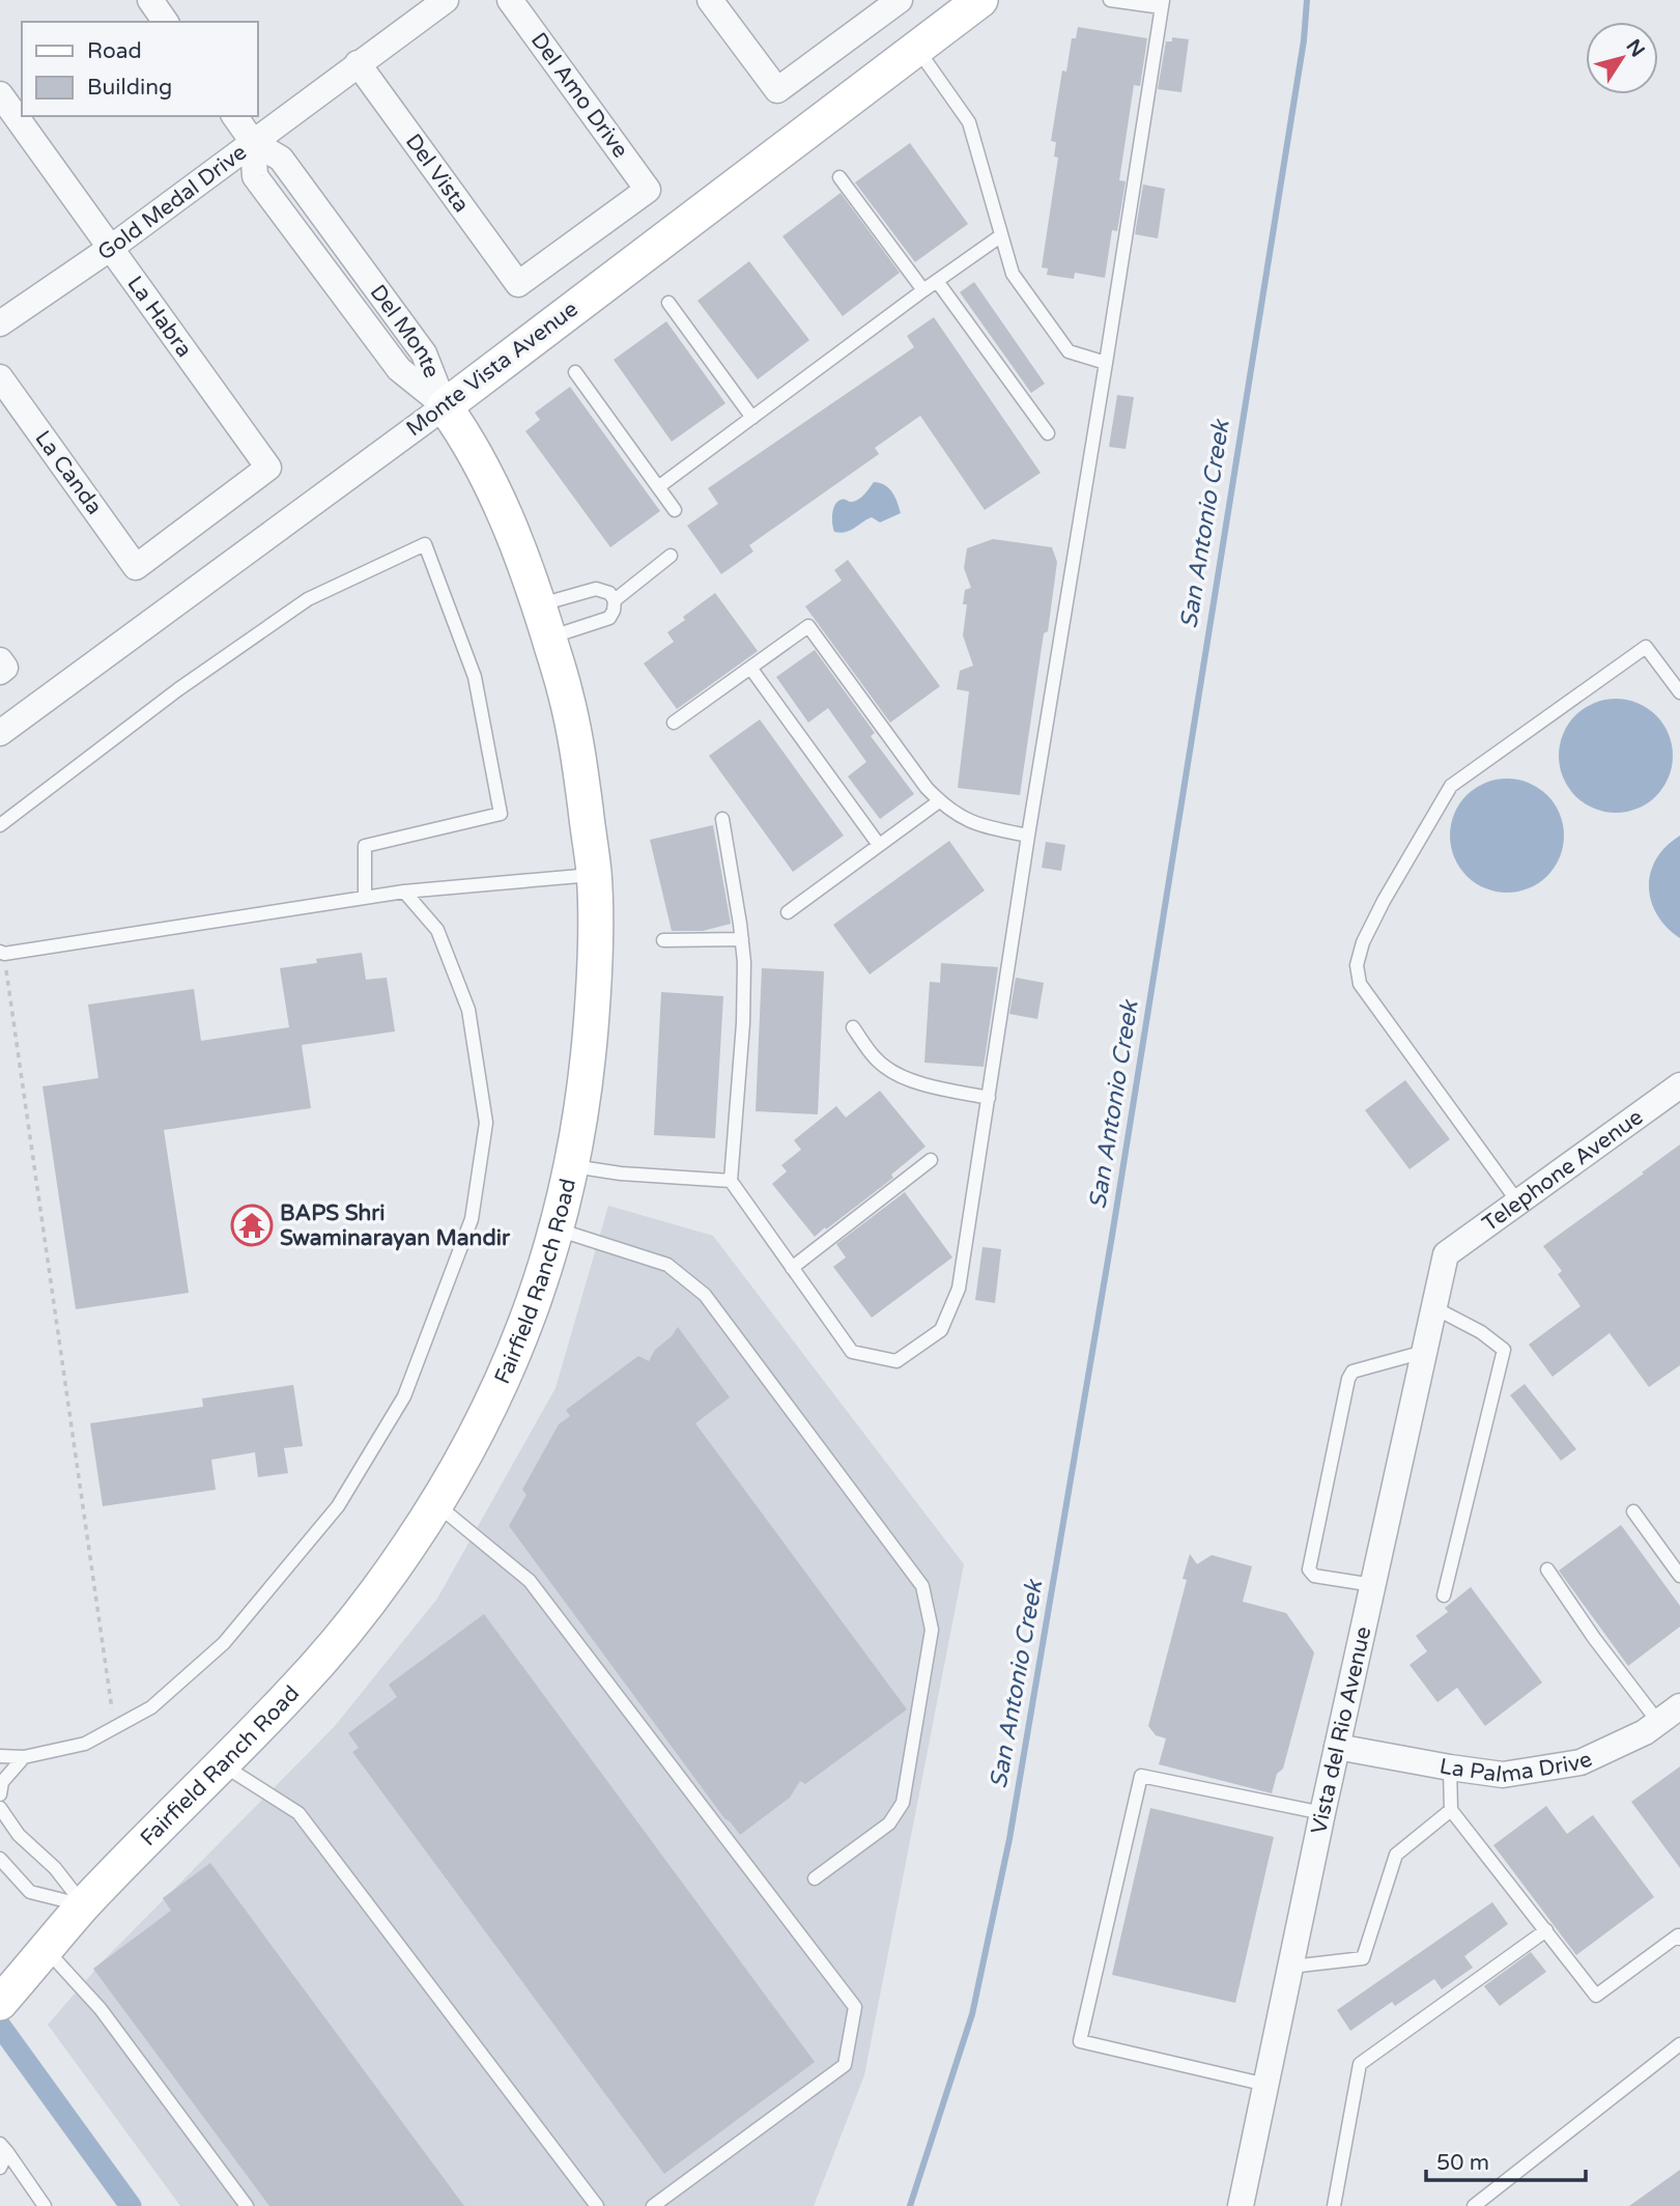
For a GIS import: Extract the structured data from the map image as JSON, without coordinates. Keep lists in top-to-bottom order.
{
  "streets": {
    "street": [
      "Del Amo Drive",
      "Del Vista",
      "Gold Medal Drive",
      "La Habra",
      "Del Monte",
      "Monte Vista Avenue",
      "La Canda",
      "Telephone Avenue",
      "Fairfield Ranch Road",
      "Vista del Rio Avenue",
      "La Palma Drive"
    ]
  },
  "crossings": [
    ["Del Amo Drive", "Del Vista"],
    ["Del Vista", "Gold Medal Drive"],
    ["Gold Medal Drive", "La Habra"],
    ["Gold Medal Drive", "Del Monte"],
    ["La Habra", "La Canda"],
    ["Del Monte", "Monte Vista Avenue"],
    ["Del Monte", "Fairfield Ranch Road"],
    ["Monte Vista Avenue", "Fairfield Ranch Road"],
    ["Telephone Avenue", "Vista del Rio Avenue"],
    ["Vista del Rio Avenue", "La Palma Drive"]
  ],
  "water": ["San Antonio Creek"],
  "places": {
    "temple": ["BAPS Shri Swaminarayan Mandir"]
  },
  "legend": ["Road", "Building"],
  "scale_bar": "50 m",
  "north": "top right"
}
